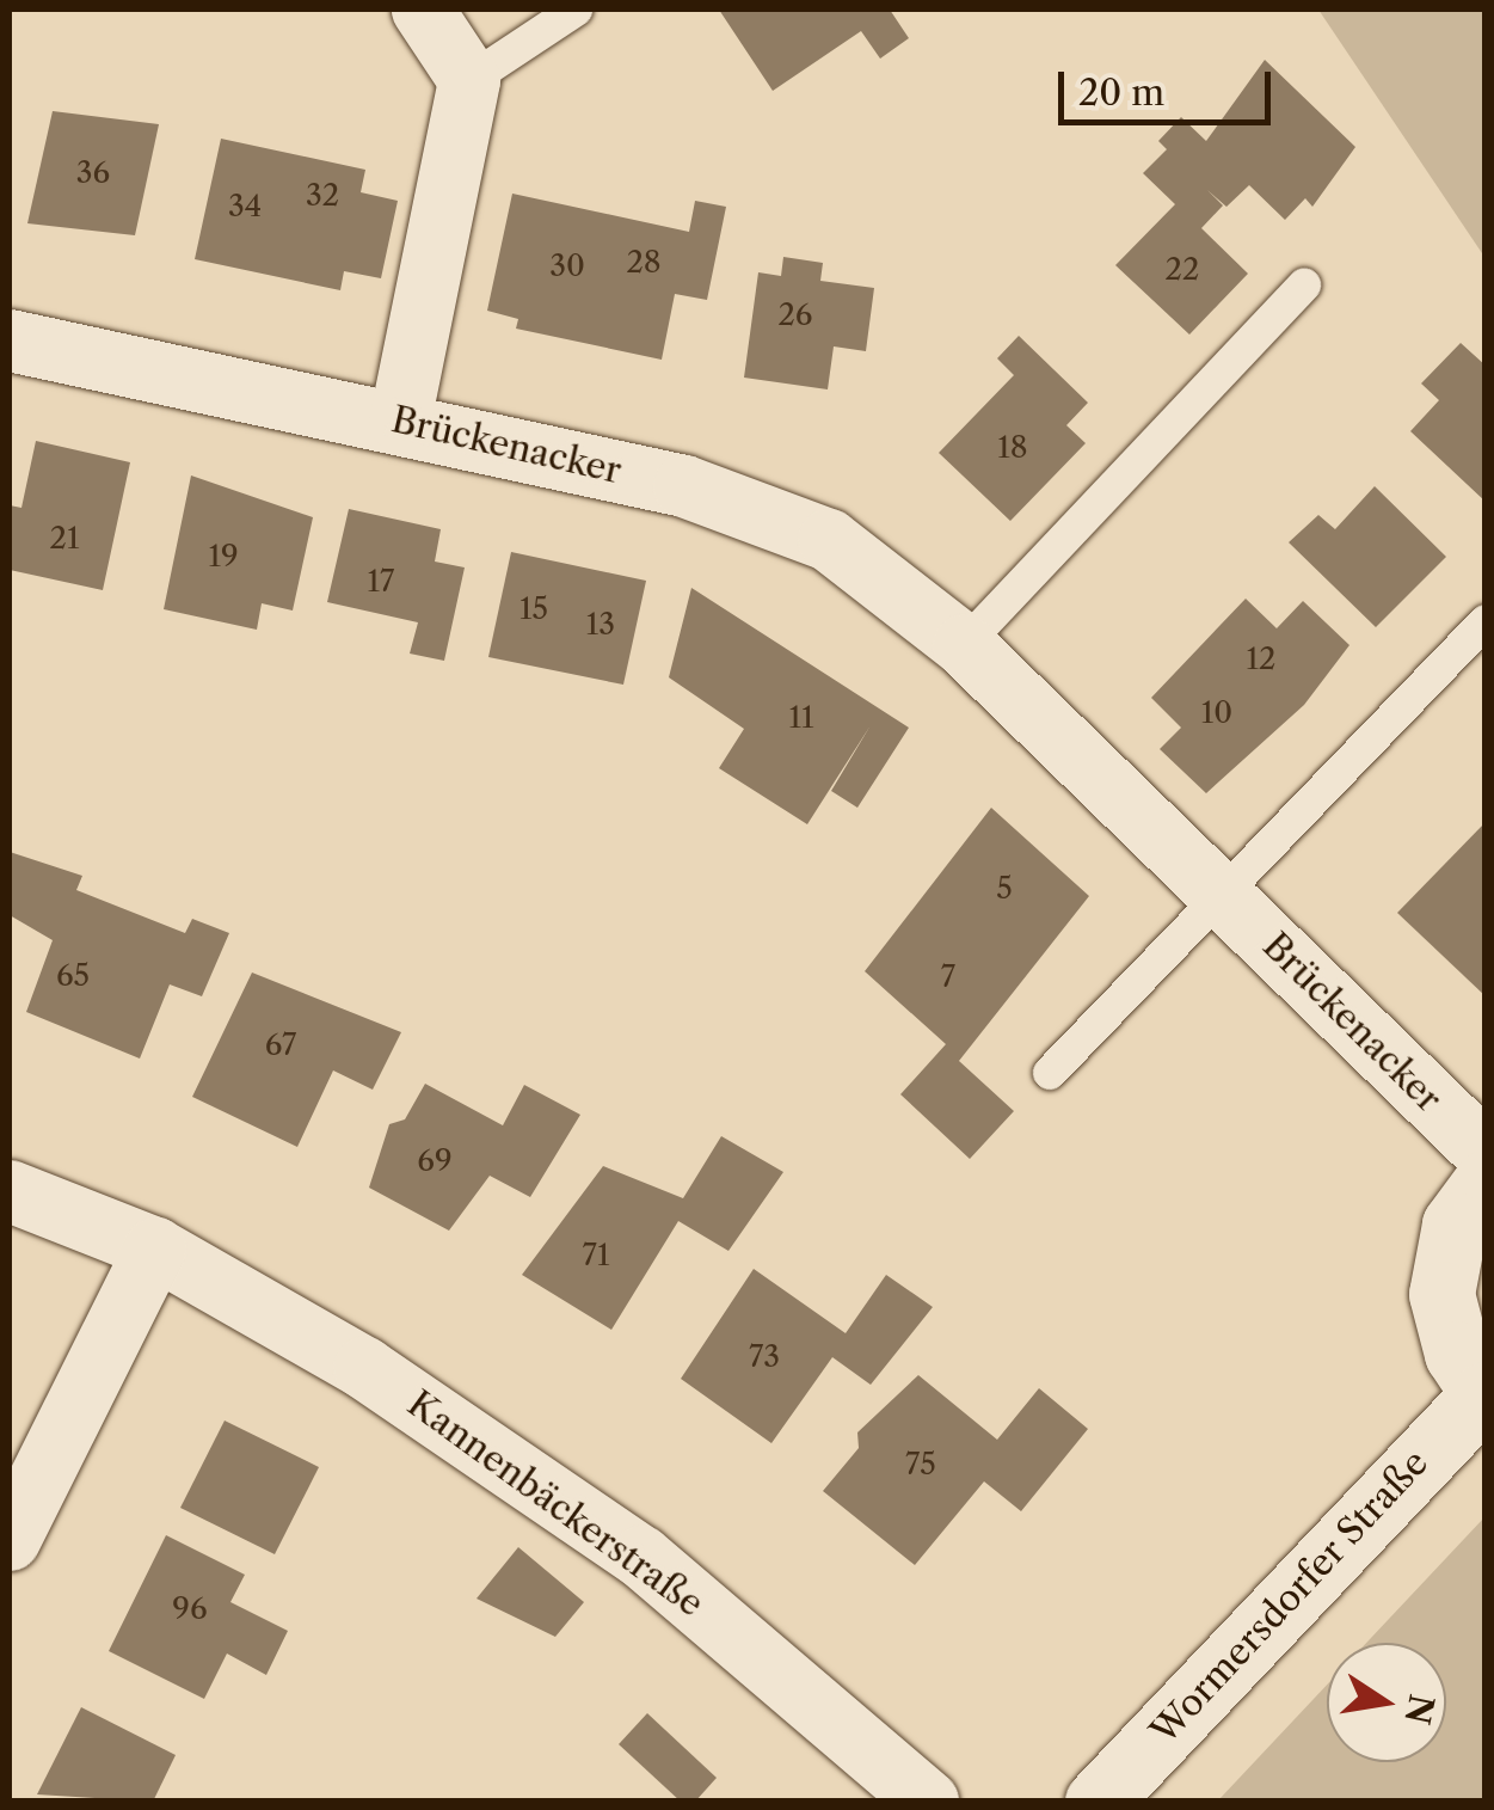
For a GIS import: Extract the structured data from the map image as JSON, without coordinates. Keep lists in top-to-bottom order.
{
  "streets": {
    "main road": ["Wormersdorfer Straße"],
    "street": ["Brückenacker", "Kannenbäckerstraße"]
  },
  "house_numbers": [
    "36",
    "32",
    "34",
    "28",
    "30",
    "22",
    "26",
    "18",
    "21",
    "19",
    "17",
    "15",
    "13",
    "12",
    "10",
    "11",
    "5",
    "65",
    "7",
    "67",
    "69",
    "71",
    "73",
    "75",
    "96"
  ],
  "scale_bar": "20 m",
  "north": "right"
}
